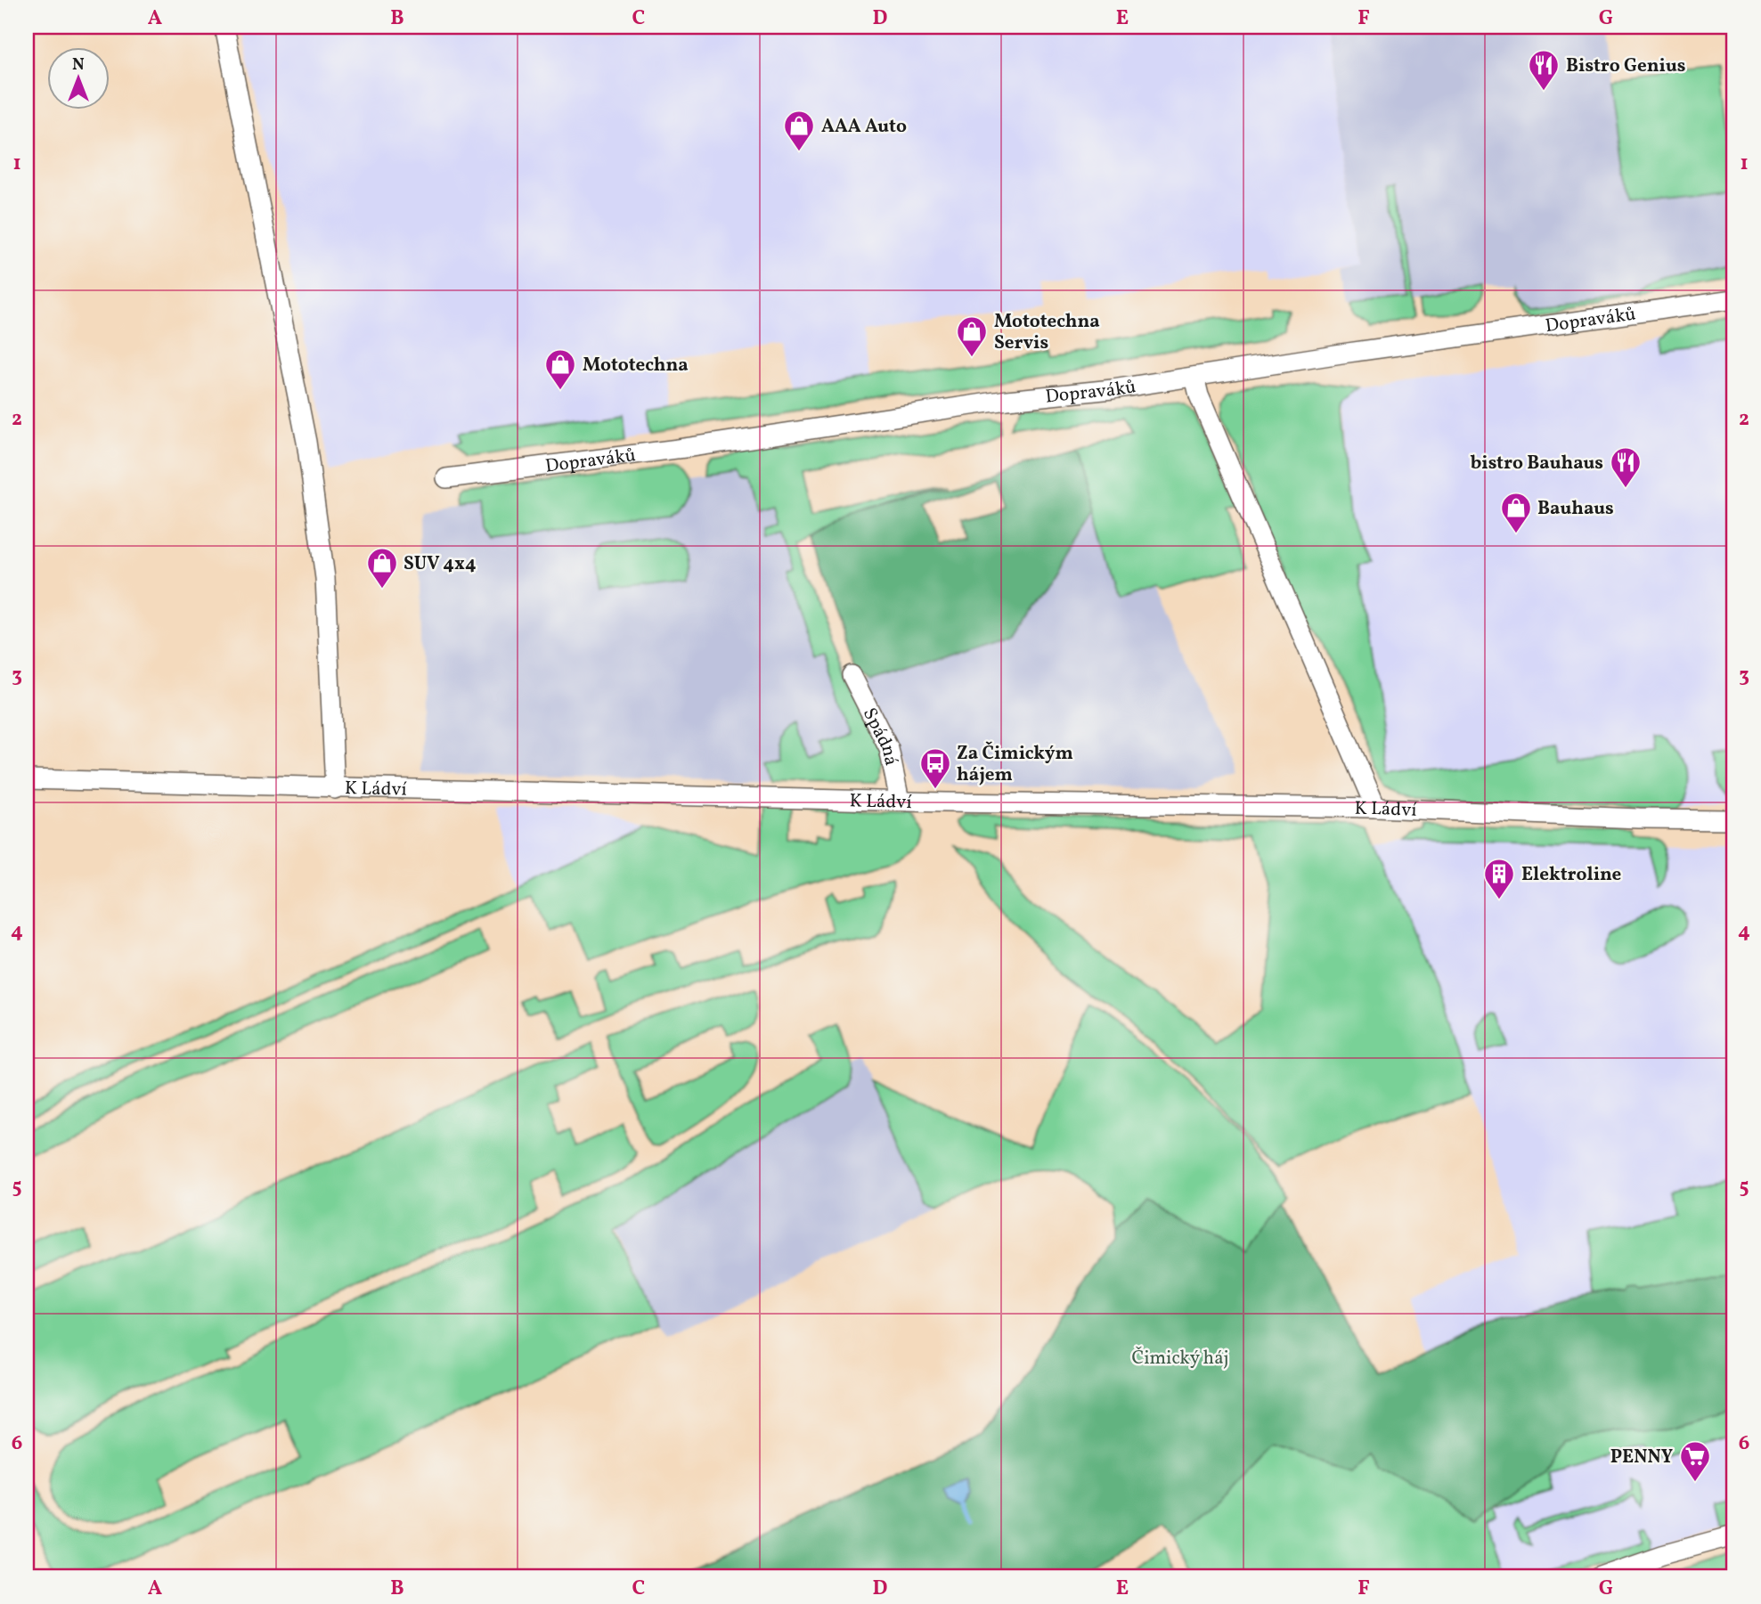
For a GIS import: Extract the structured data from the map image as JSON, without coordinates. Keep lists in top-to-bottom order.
{
  "streets": {
    "street": ["Dopraváků", "Spádná", "K Ládví"]
  },
  "crossings": [
    ["Spádná", "K Ládví"]
  ],
  "parks": ["Čimický háj"],
  "places": {
    "restaurant": ["Bistro Genius", "bistro Bauhaus"],
    "shop": [
      "AAA Auto",
      "Mototechna Servis",
      "Mototechna",
      "Bauhaus",
      "SUV 4x4"
    ],
    "bus stop": ["Za Čimickým hájem"],
    "building": ["Elektroline"],
    "supermarket": ["PENNY"]
  },
  "north": "top",
  "grid": {
    "columns": [
      "A",
      "B",
      "C",
      "D",
      "E",
      "F",
      "G"
    ],
    "rows": [
      "1",
      "2",
      "3",
      "4",
      "5",
      "6"
    ]
  }
}
